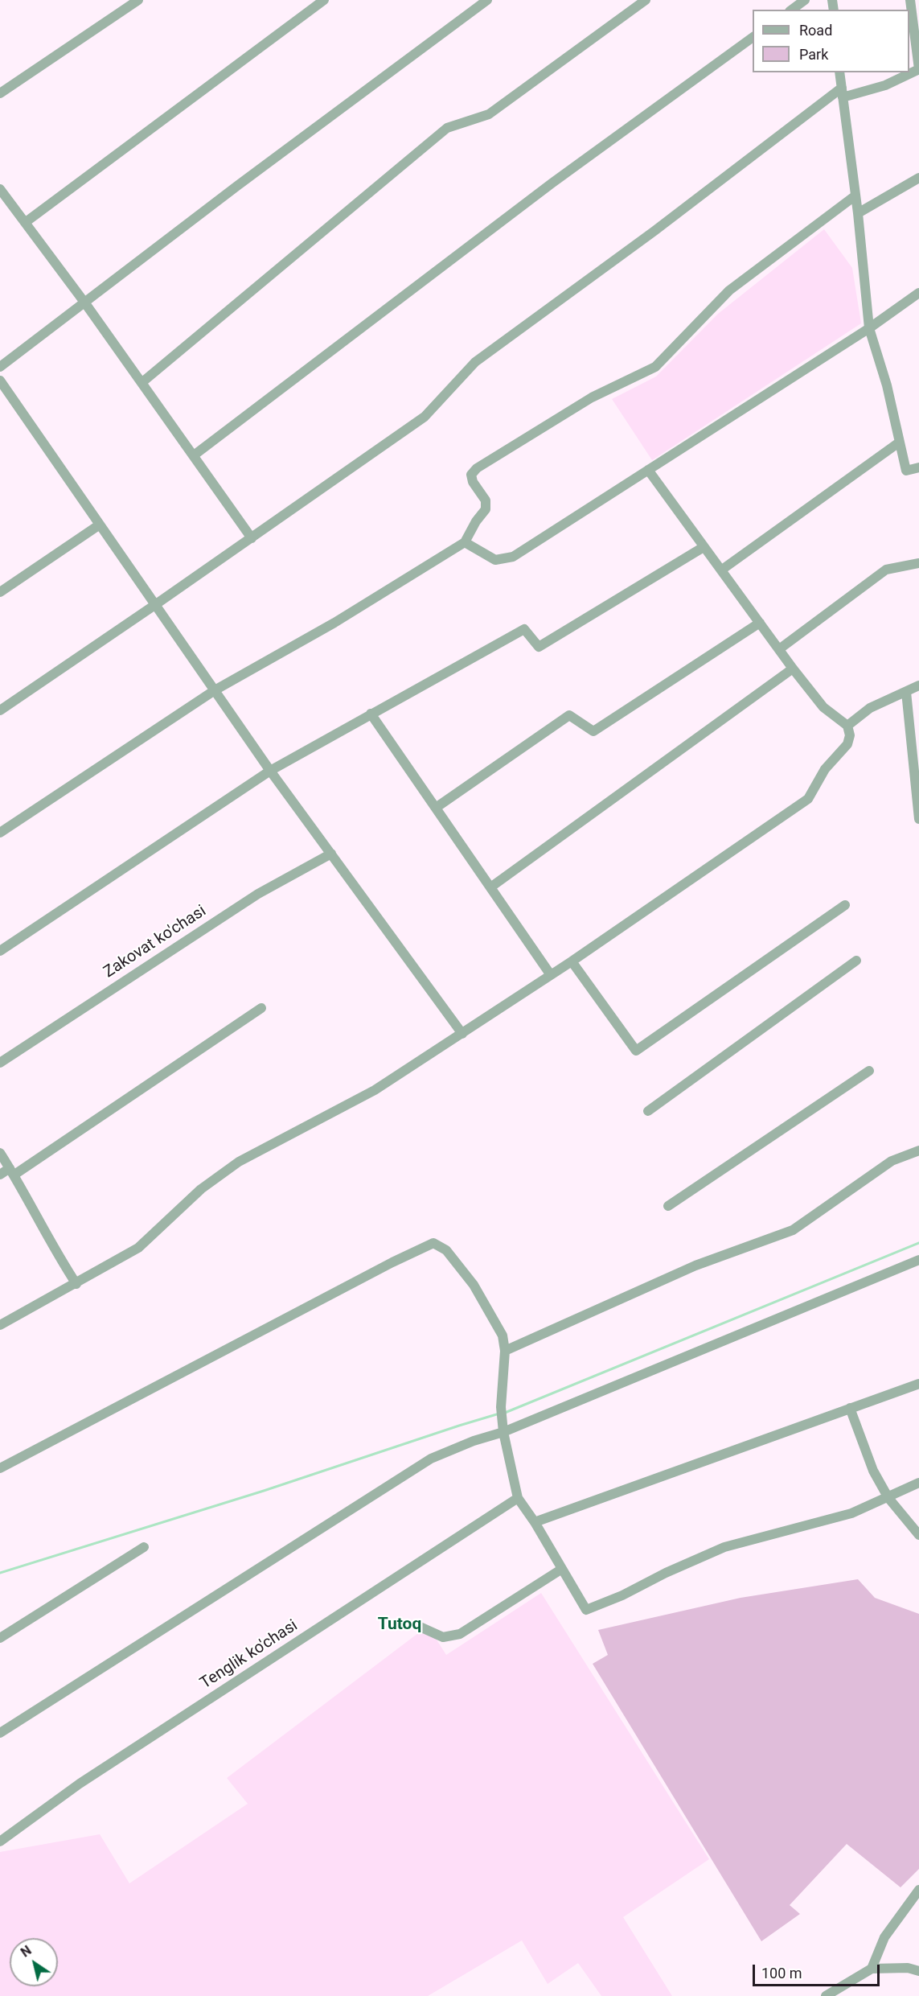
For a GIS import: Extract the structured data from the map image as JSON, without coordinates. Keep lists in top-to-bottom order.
{
  "streets": {
    "street": ["Zakovat ko'chasi", "Tenglik ko'chasi"]
  },
  "districts": ["Tutoq"],
  "legend": ["Road", "Park"],
  "scale_bar": "100 m",
  "north": "top left"
}
